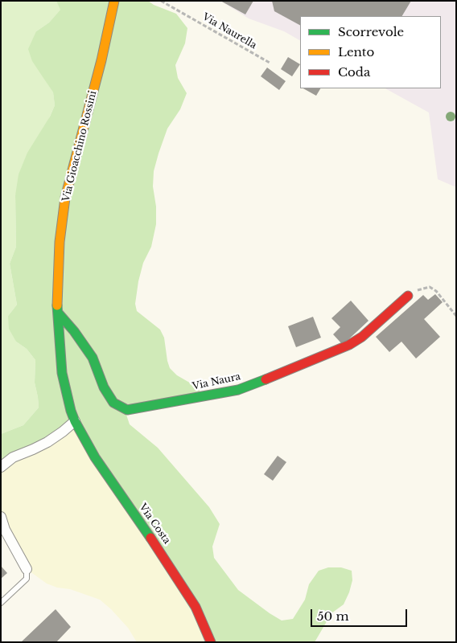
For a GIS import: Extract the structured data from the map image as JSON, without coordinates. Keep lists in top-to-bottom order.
{
  "streets": {
    "street": ["Via Gioacchino Rossini", "Via Naura", "Via Costa"],
    "path": ["Via Naurella"]
  },
  "crossings": [
    ["Via Gioacchino Rossini", "Via Naura"],
    ["Via Gioacchino Rossini", "Via Costa"]
  ],
  "legend": ["Scorrevole", "Lento", "Coda"],
  "scale_bar": "50 m"
}
